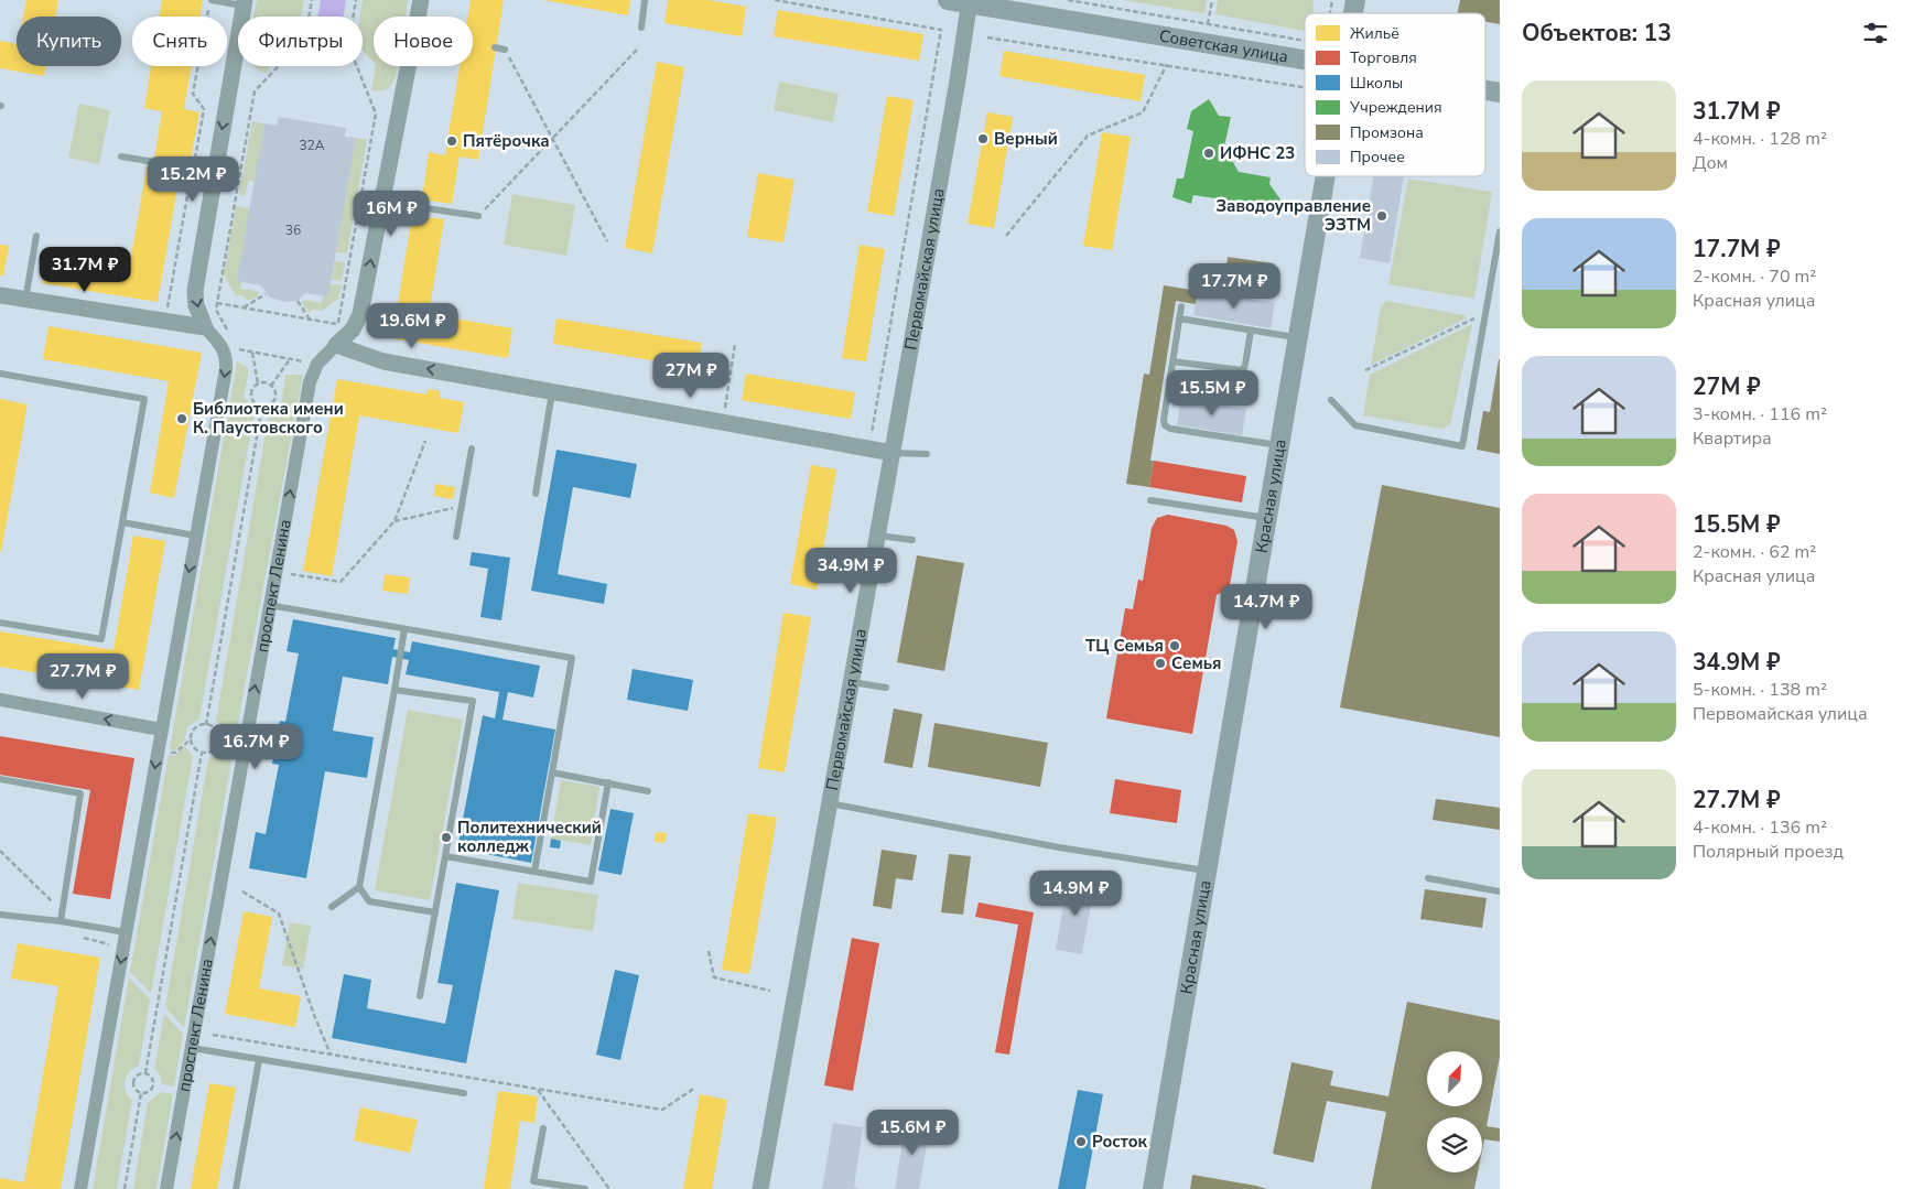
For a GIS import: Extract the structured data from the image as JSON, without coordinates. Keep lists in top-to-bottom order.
{
  "streets": {
    "main road": ["Советская улица", "Красная улица"],
    "street": ["Первомайская улица", "проспект Ленина"]
  },
  "crossings": [
    ["Советская улица", "Первомайская улица"]
  ],
  "places": [
    "Верный",
    "Пятёрочка",
    "ИФНС 23",
    "Заводоуправление ЭЗТМ",
    "Библиотека имени К. Паустовского",
    "ТЦ Семья",
    "Семья",
    "Политехнический колледж",
    "Росток"
  ],
  "house_numbers": ["32А", "36"],
  "legend": [
    "Жильё",
    "Торговля",
    "Школы",
    "Учреждения",
    "Промзона",
    "Прочее"
  ],
  "north": "top right",
  "page": {
    "heading": "Объектов: 13",
    "chip": [
      "Купить",
      "Снять",
      "Фильтры",
      "Новое"
    ],
    "list": [
      {
        "name": "31.7M ₽",
        "note": "4-комн. · 128 m² · Дом"
      },
      {
        "name": "17.7M ₽",
        "note": "2-комн. · 70 m² · Красная улица"
      },
      {
        "name": "27M ₽",
        "note": "3-комн. · 116 m² · Квартира"
      },
      {
        "name": "15.5M ₽",
        "note": "2-комн. · 62 m² · Красная улица"
      },
      {
        "name": "34.9M ₽",
        "note": "5-комн. · 138 m² · Первомайская улица"
      },
      {
        "name": "27.7M ₽",
        "note": "4-комн. · 136 m² · Полярный проезд"
      }
    ],
    "price": [
      "15.2M ₽",
      "16M ₽",
      "31.7M ₽",
      "17.7M ₽",
      "19.6M ₽",
      "27M ₽",
      "15.5M ₽",
      "34.9M ₽",
      "14.7M ₽",
      "27.7M ₽",
      "16.7M ₽",
      "14.9M ₽",
      "15.6M ₽"
    ]
  }
}
